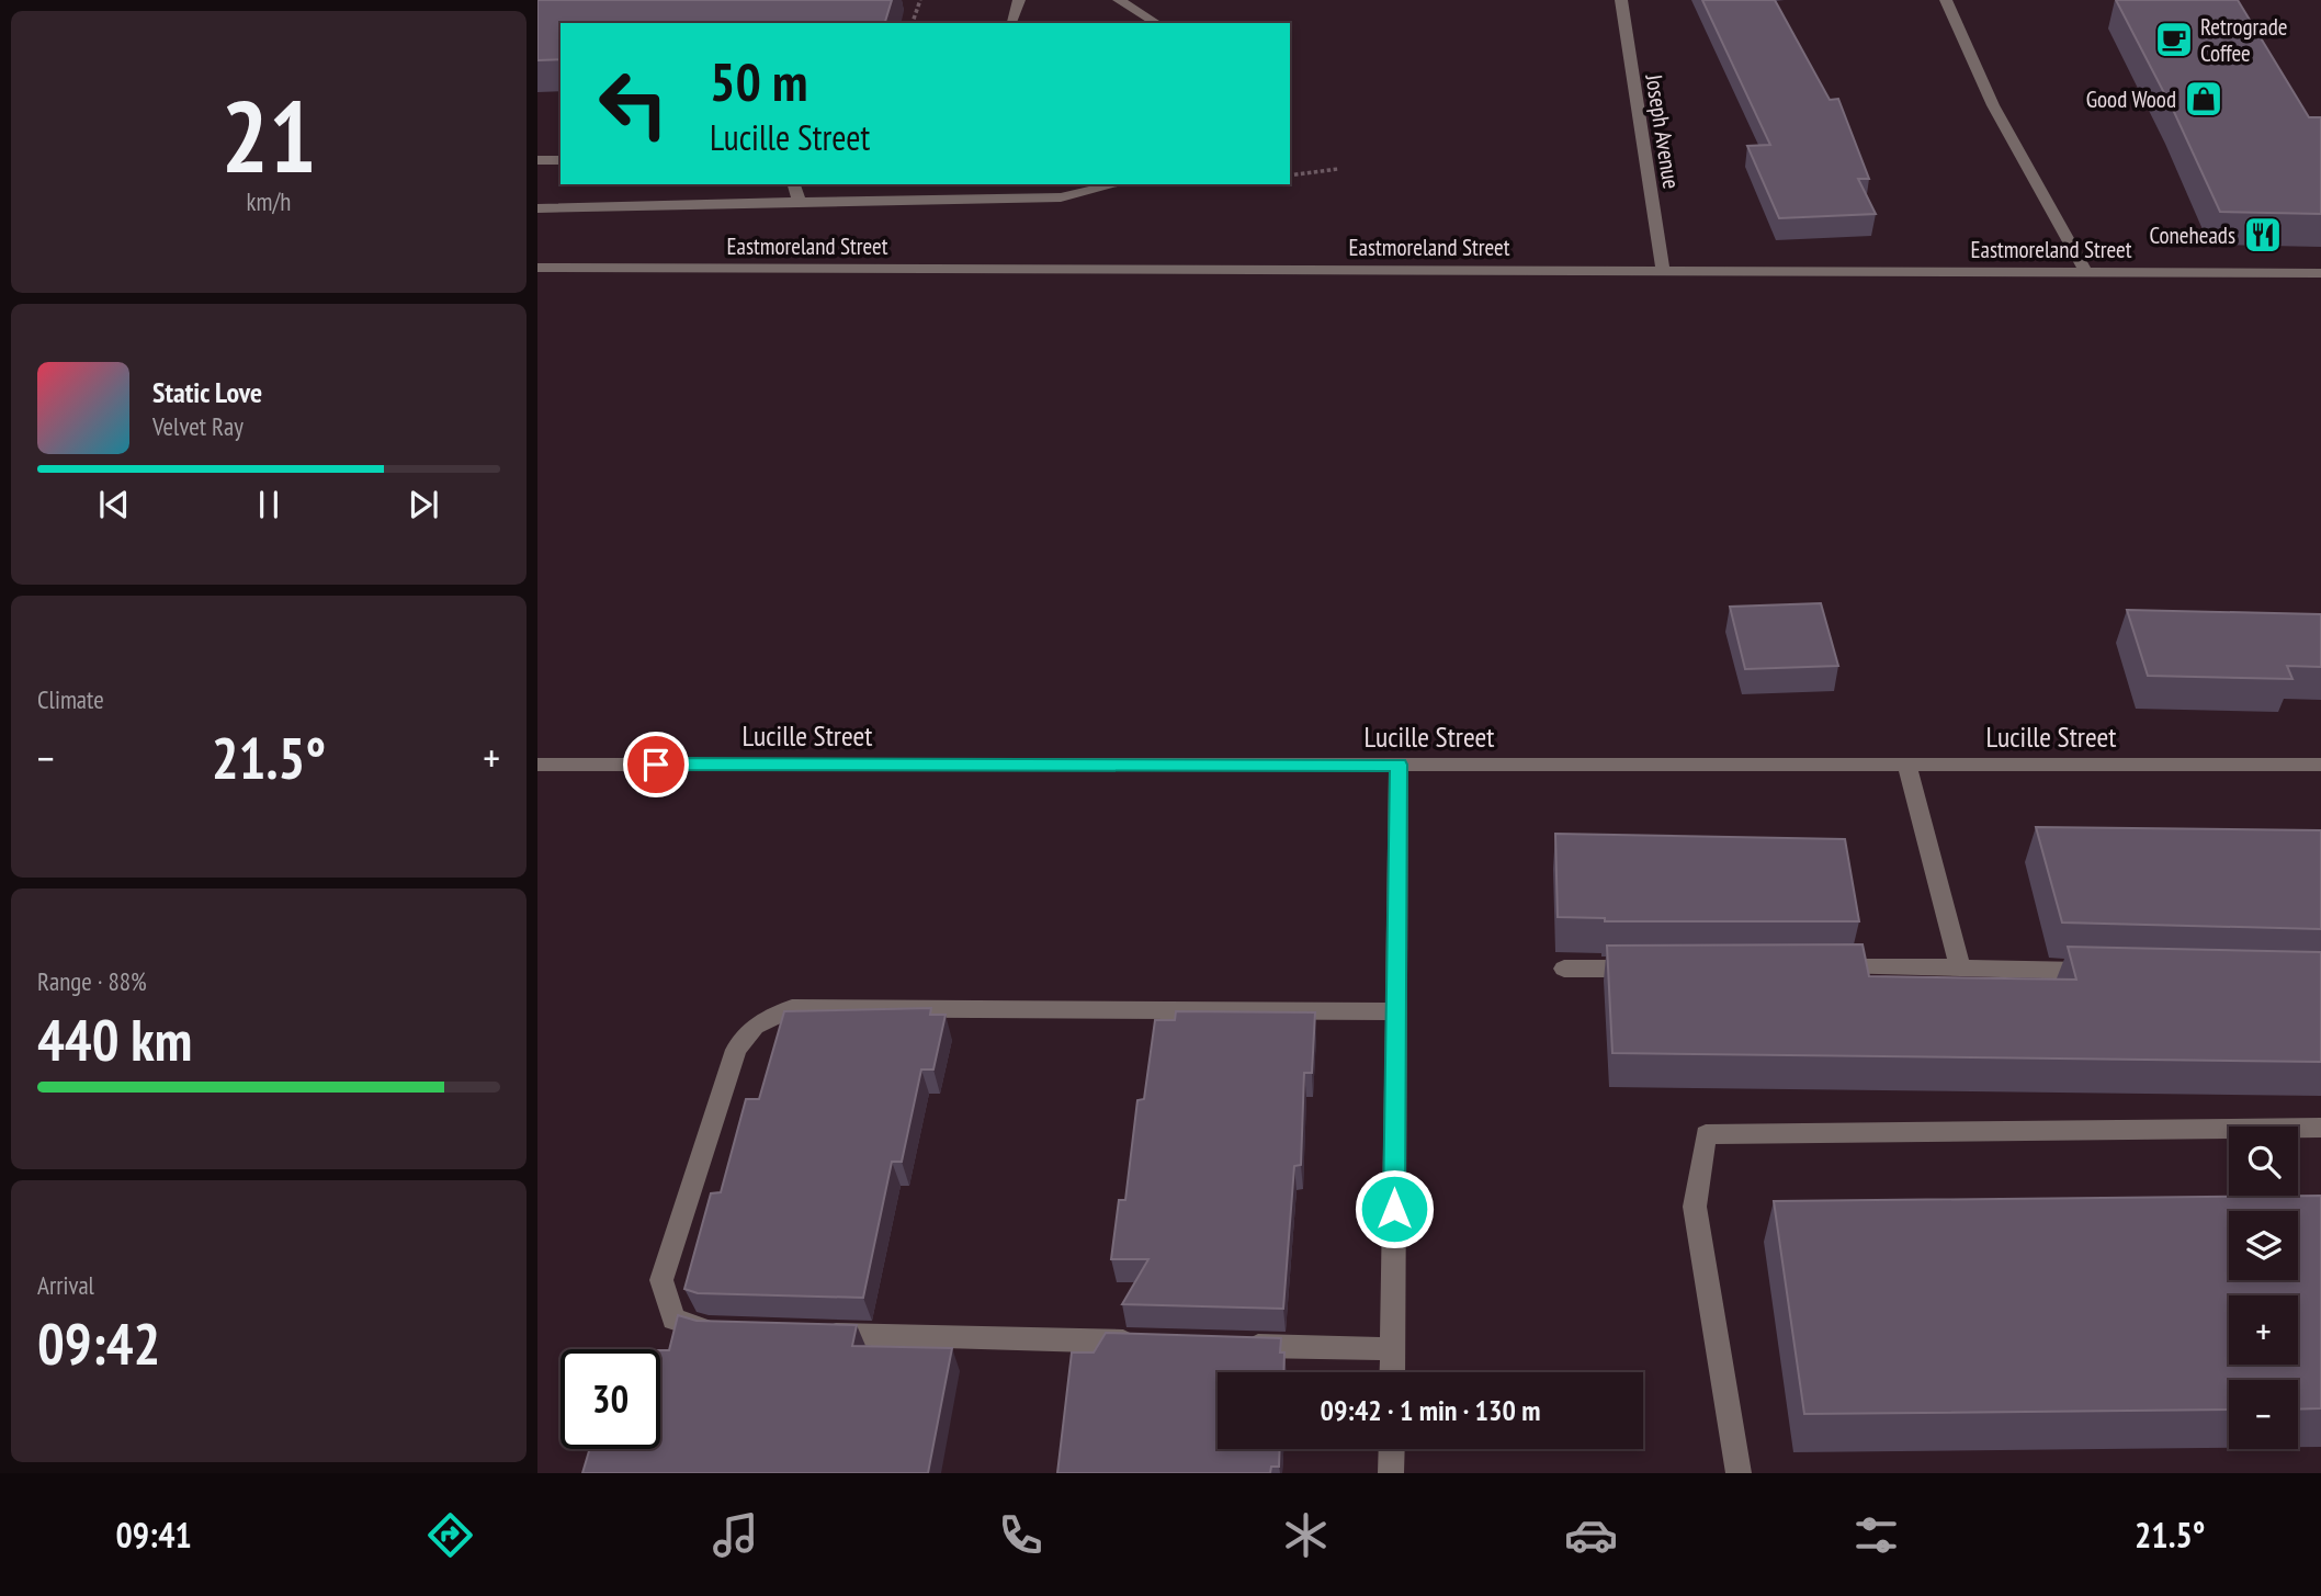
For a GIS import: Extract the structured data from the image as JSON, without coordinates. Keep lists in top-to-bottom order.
{
  "streets": {
    "street": ["Joseph Avenue", "Eastmoreland Street", "Lucille Street"]
  },
  "crossings": [
    ["Joseph Avenue", "Eastmoreland Street"]
  ],
  "places": {
    "cafe": ["Retrograde Coffee"],
    "shop": ["Good Wood"],
    "restaurant": ["Coneheads"]
  },
  "page": {
    "tile": [
      ["21", "km/h"],
      "Climate",
      ["Range · 88%", "440 km"],
      ["Arrival", "09:42"]
    ],
    "turn": ["50 m", "Lucille Street"],
    "song": ["Static Love", "Velvet Ray"],
    "heat": ["−", "21.5°", "+"],
    "map_buttons": ["+", "−"],
    "limit": "30",
    "trip": "09:42 · 1 min · 130 m",
    "tabs": ["09:41", "21.5°"]
  }
}
